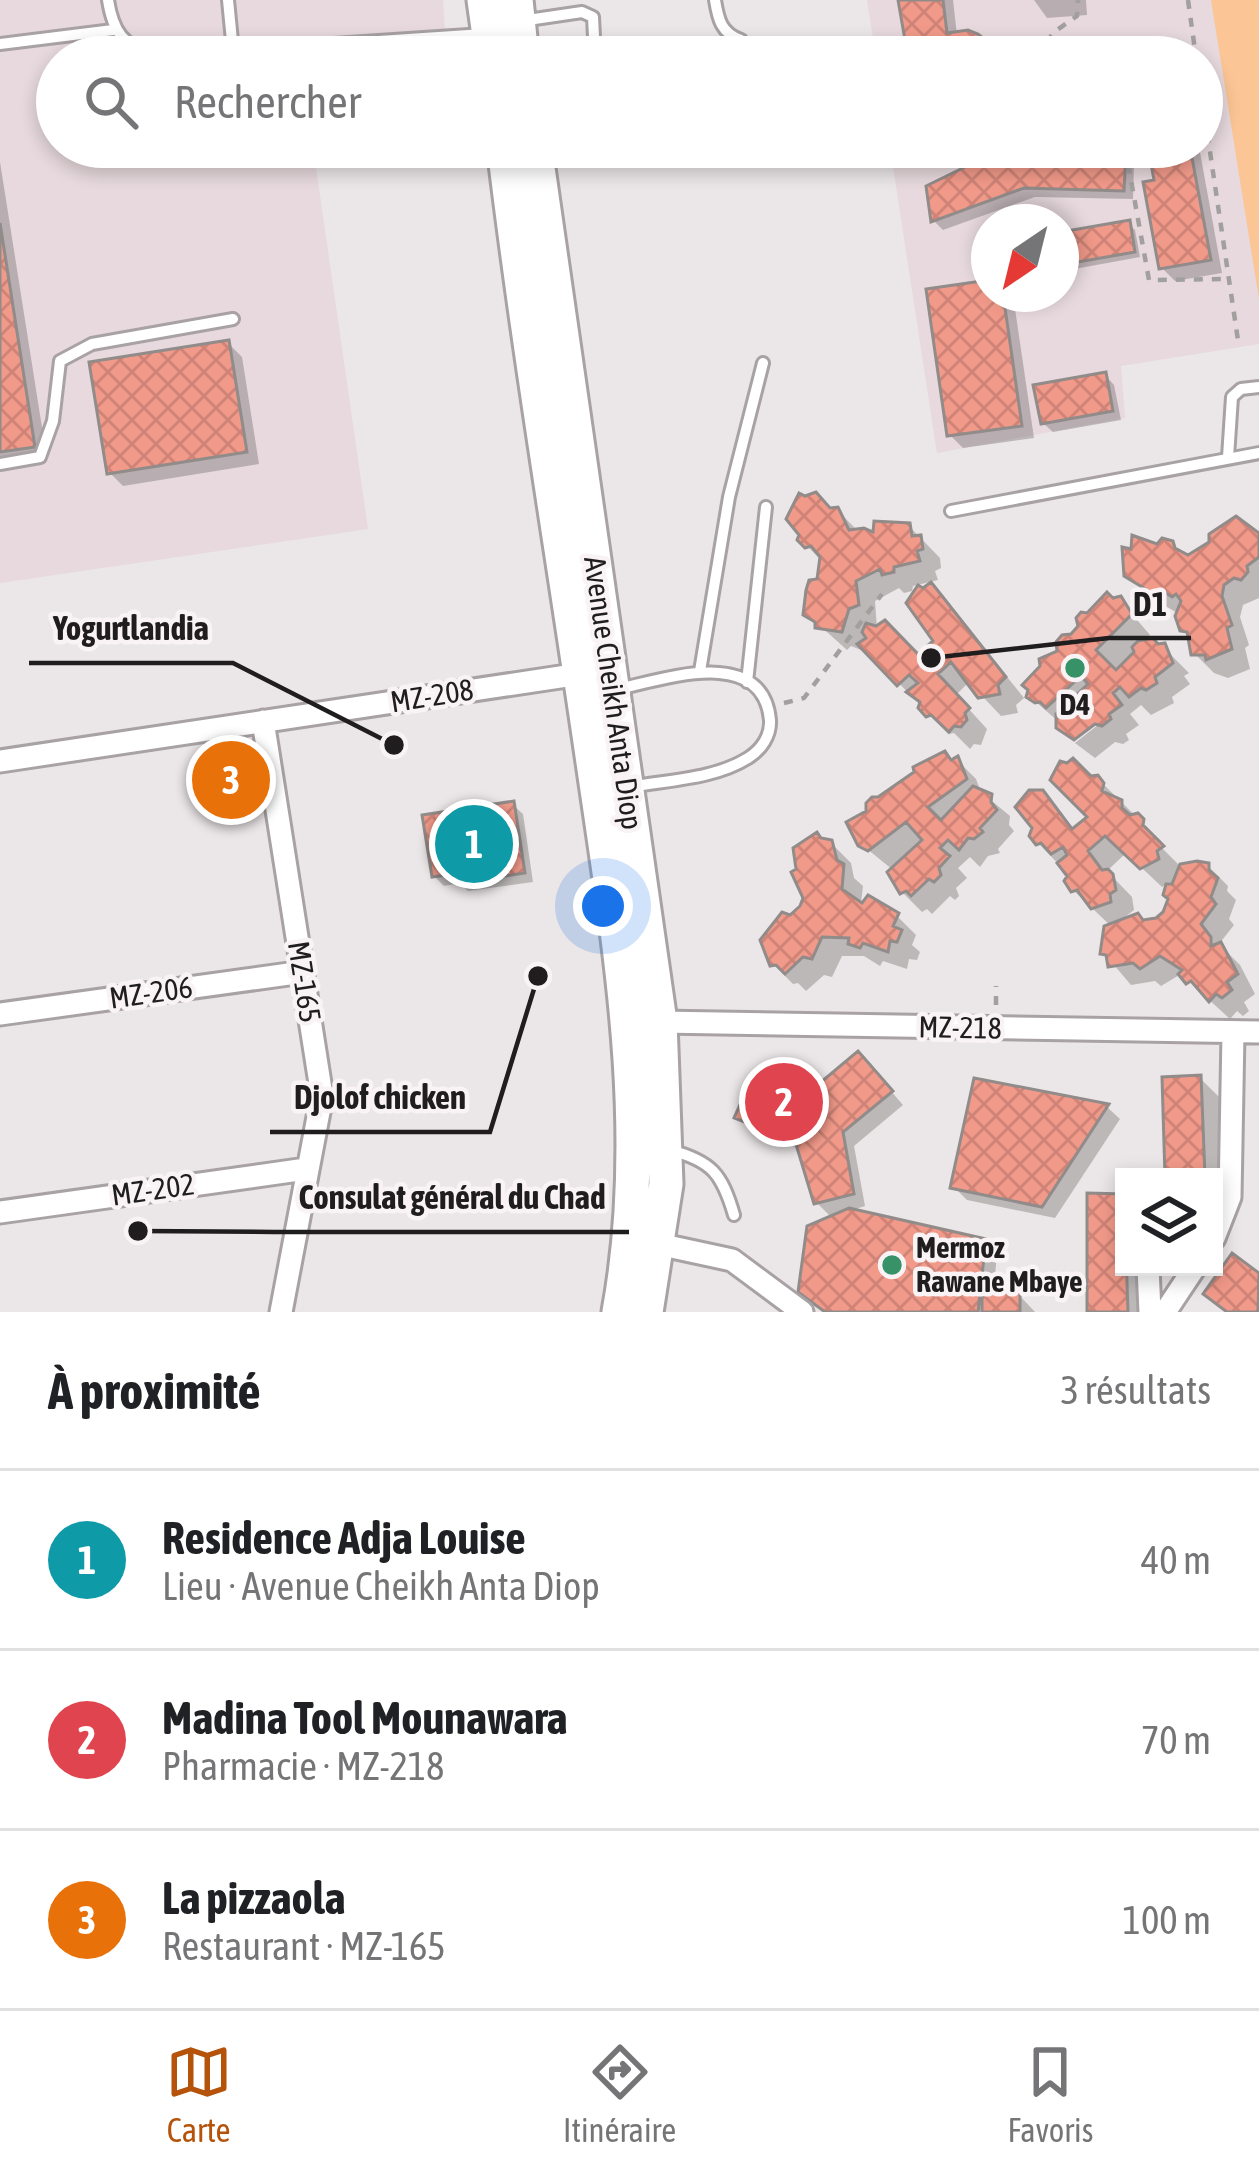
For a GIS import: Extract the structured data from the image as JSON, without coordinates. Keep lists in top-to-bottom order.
{
  "streets": {
    "main road": ["Avenue Cheikh Anta Diop"],
    "street": [
      "MZ-208",
      "MZ-165",
      "MZ-206",
      "MZ-218",
      "MZ-202"
    ]
  },
  "crossings": [
    ["Avenue Cheikh Anta Diop", "MZ-208"],
    ["Avenue Cheikh Anta Diop", "MZ-218"],
    ["MZ-208", "MZ-165"],
    ["MZ-165", "MZ-206"],
    ["MZ-165", "MZ-202"]
  ],
  "places": [
    "D1",
    "D4",
    "Yogurtlandia",
    "Djolof chicken",
    "Consulat général du Chad",
    "Mermoz Rawane Mbaye"
  ],
  "north": "bottom left",
  "page": {
    "search": "Rechercher",
    "pins": ["3", "1", "2"],
    "heading": ["À proximité", "3 résultats"],
    "list": [
      {
        "mark": "1",
        "name": "Residence Adja Louise",
        "note": "Lieu · Avenue Cheikh Anta Diop",
        "value": "40 m"
      },
      {
        "mark": "2",
        "name": "Madina Tool Mounawara",
        "note": "Pharmacie · MZ-218",
        "value": "70 m"
      },
      {
        "mark": "3",
        "name": "La pizzaola",
        "note": "Restaurant · MZ-165",
        "value": "100 m"
      }
    ],
    "nav": ["Carte", "Itinéraire", "Favoris"]
  }
}
